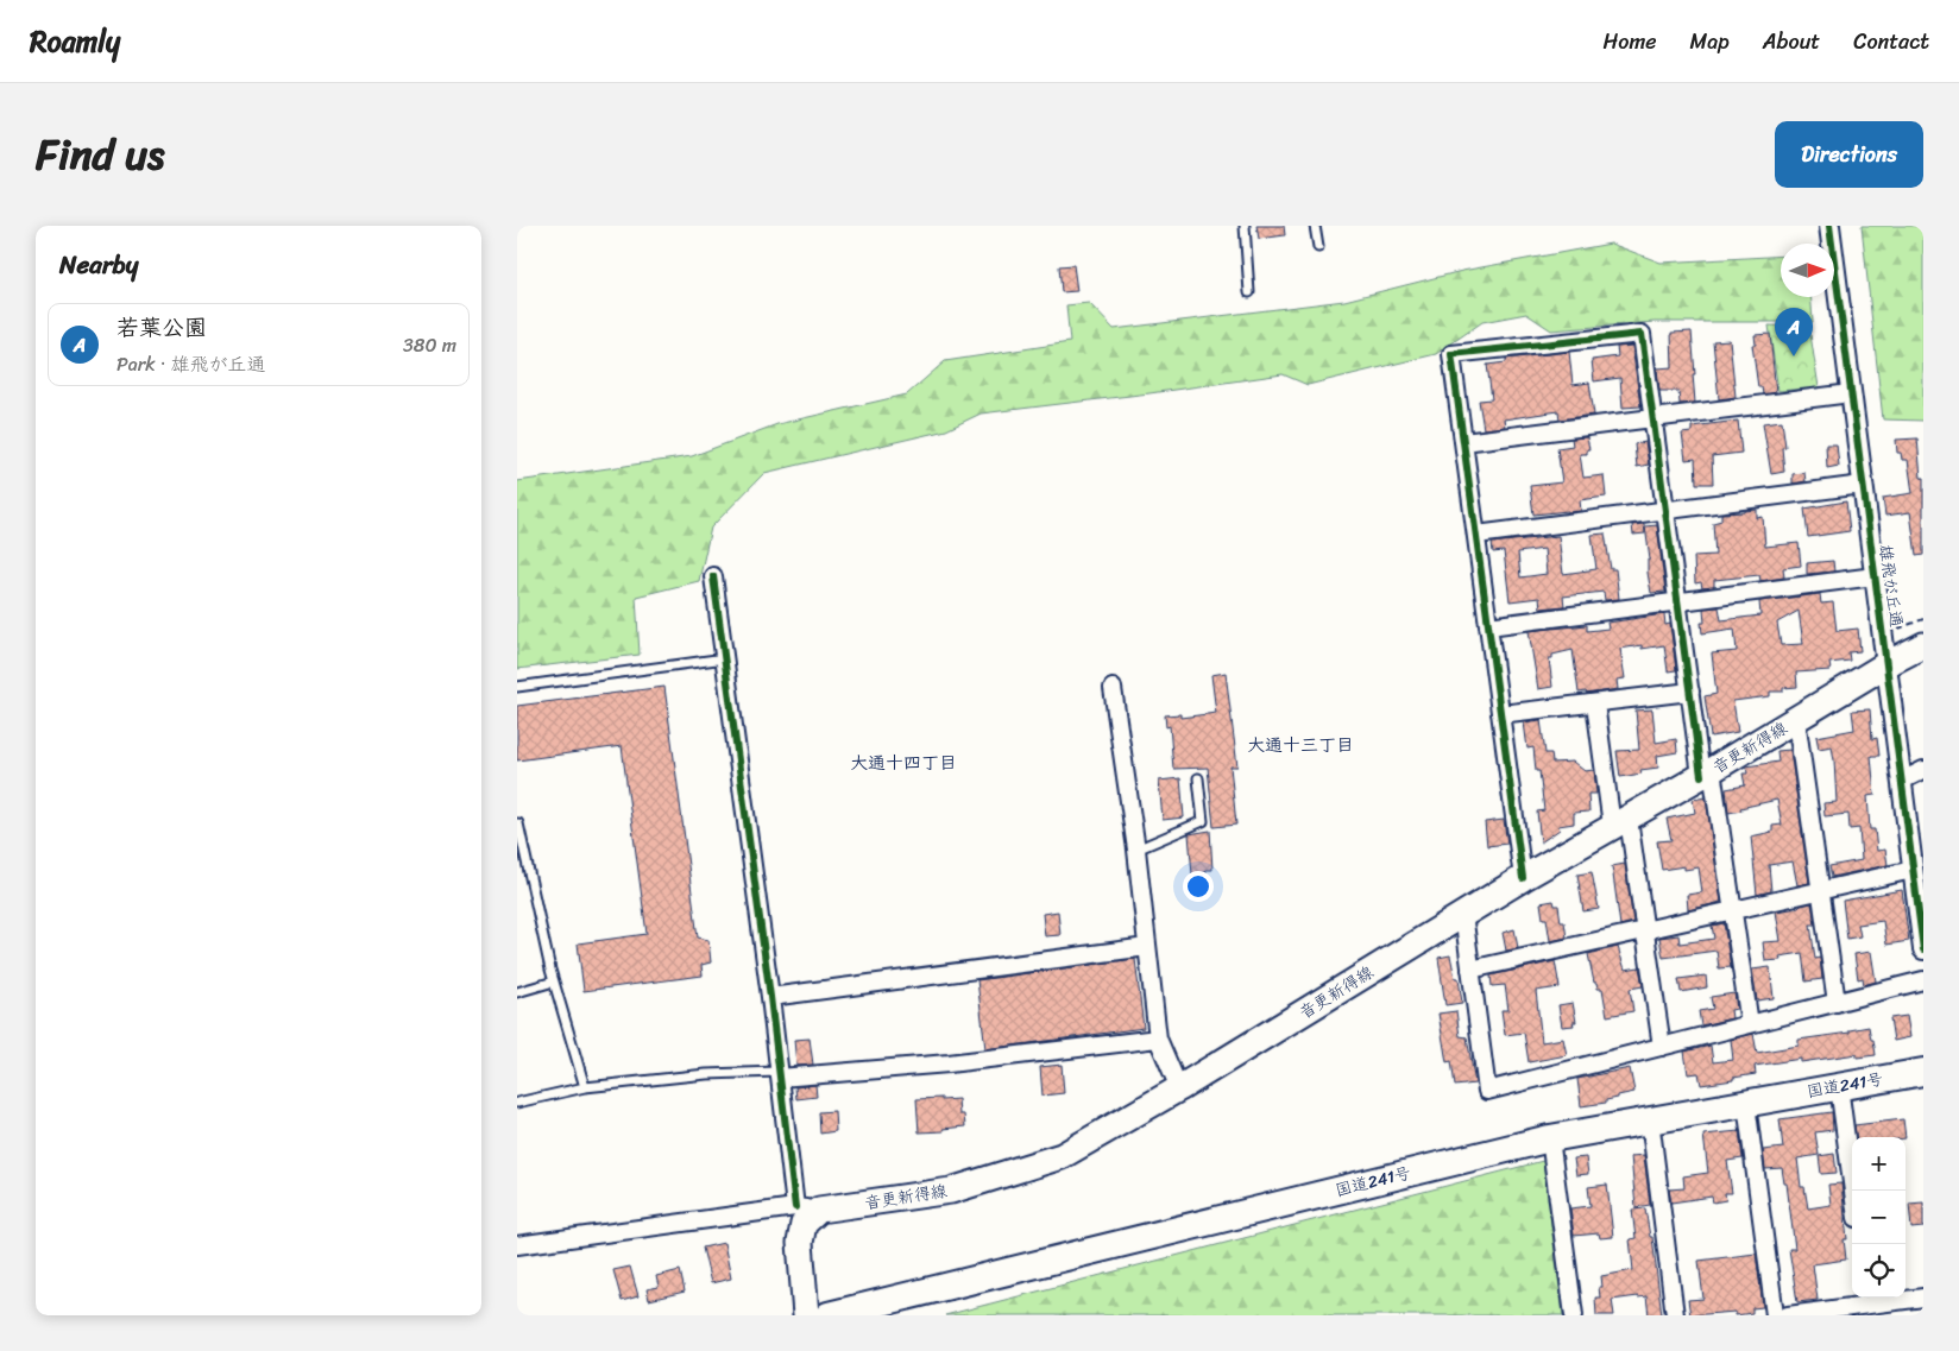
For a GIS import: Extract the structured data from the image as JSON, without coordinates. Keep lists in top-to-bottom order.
{
  "streets": {
    "highway": ["国道241号"],
    "main road": ["音更新得線"],
    "street": ["雄飛が丘通"]
  },
  "crossings": [
    ["雄飛が丘通", "音更新得線"]
  ],
  "districts": ["大通十三丁目", "大通十四丁目"],
  "north": "right",
  "page": {
    "header": "Roamly",
    "nav": [
      "Home",
      "Map",
      "About",
      "Contact"
    ],
    "title": "Find us",
    "buttons": "Directions",
    "heading": "Nearby",
    "list": [
      {
        "mark": "A",
        "name": "若葉公園",
        "note": "Park · 雄飛が丘通",
        "value": "380 m"
      }
    ],
    "pins": "A",
    "map_buttons": ["+", "−"]
  }
}
